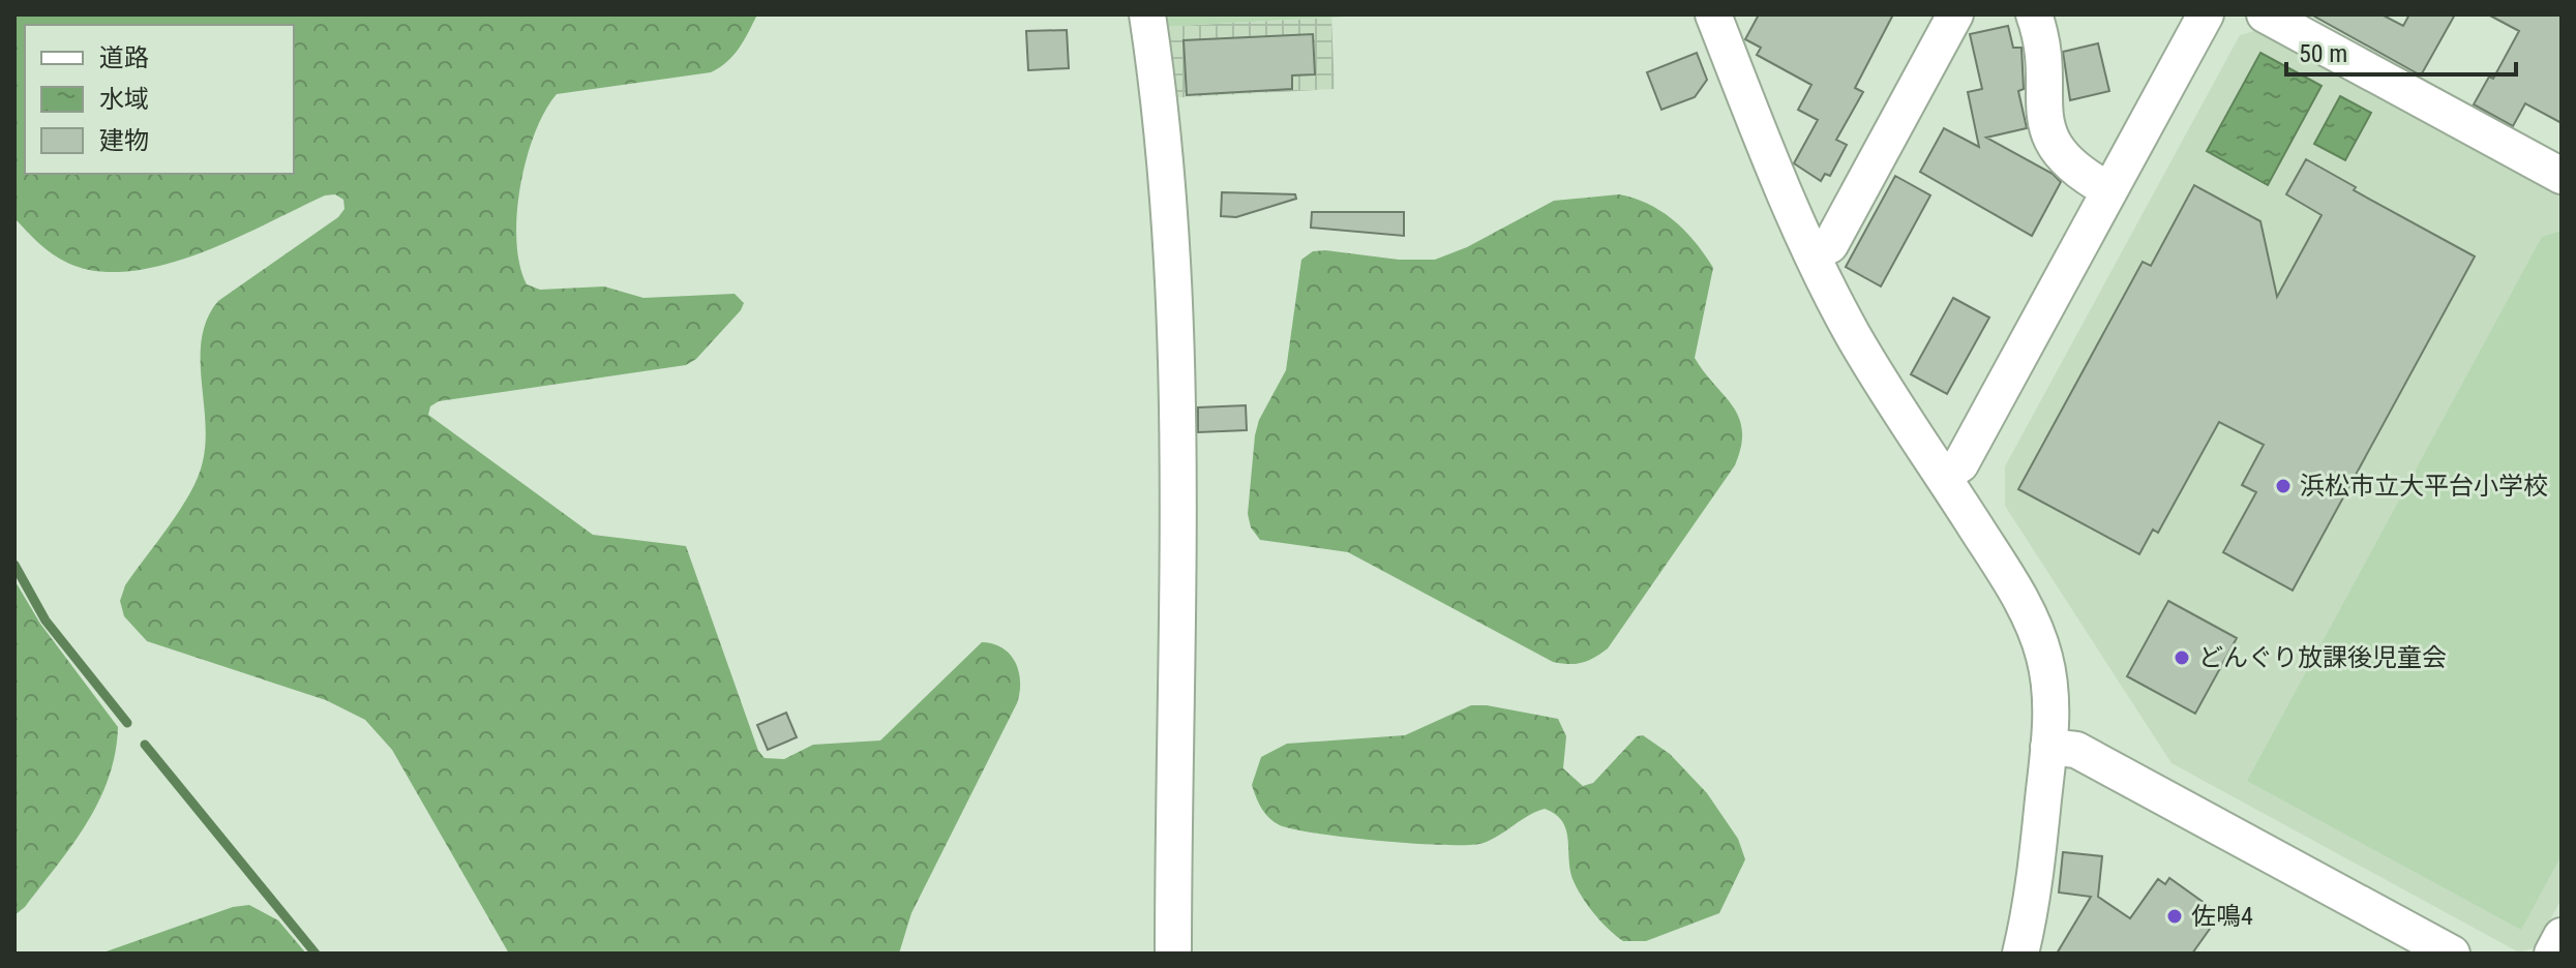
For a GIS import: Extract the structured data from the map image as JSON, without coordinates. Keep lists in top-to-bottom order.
{
  "places": ["浜松市立大平台小学校", "どんぐり放課後児童会", "佐鳴4"],
  "legend": ["道路", "水域", "建物"],
  "scale_bar": "50 m"
}
